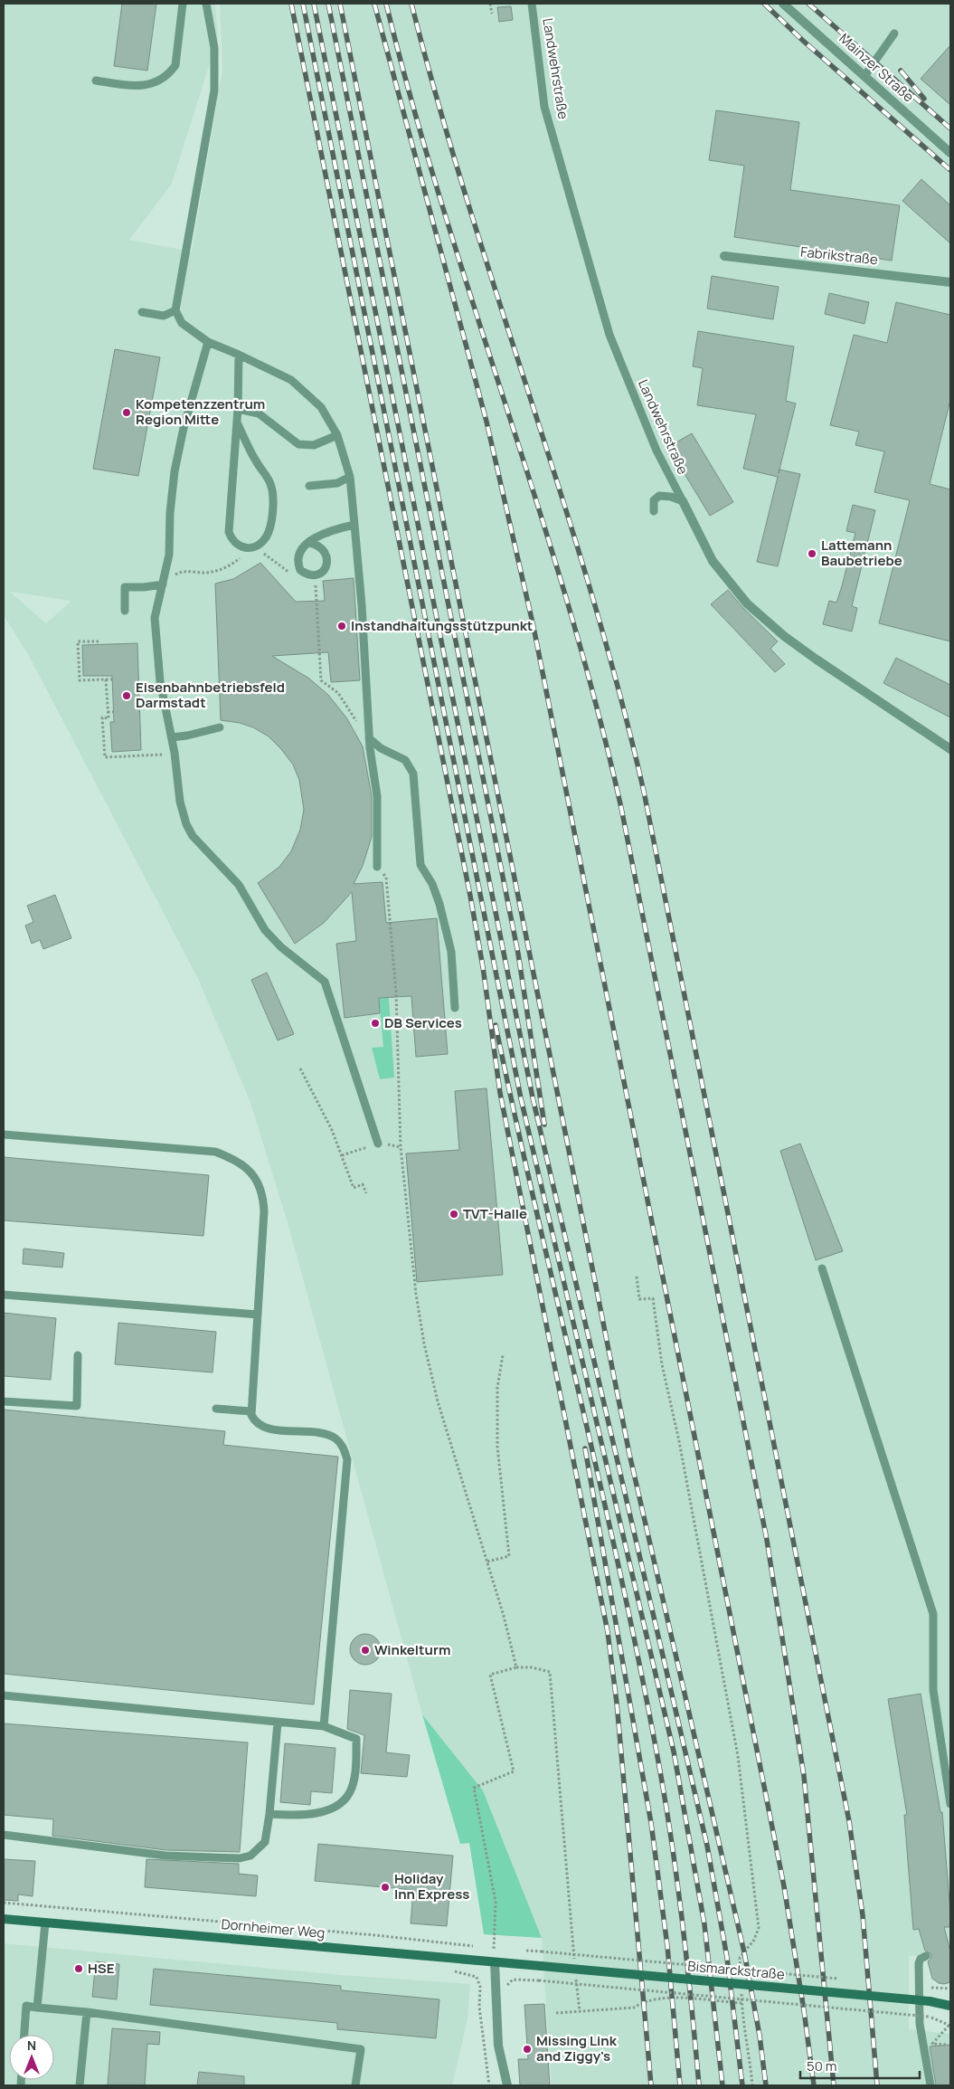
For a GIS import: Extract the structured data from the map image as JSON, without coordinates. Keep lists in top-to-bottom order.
{
  "streets": {
    "main road": ["Dornheimer Weg", "Bismarckstraße"],
    "street": ["Mainzer Straße", "Landwehrstraße", "Fabrikstraße"]
  },
  "crossings": [
    ["Dornheimer Weg", "Bismarckstraße"]
  ],
  "places": [
    "Kompetenzzentrum Region Mitte",
    "Lattemann Baubetriebe",
    "Instandhaltungsstützpunkt",
    "Eisenbahnbetriebsfeld Darmstadt",
    "DB Services",
    "TVT-Halle",
    "Winkelturm",
    "Holiday Inn Express",
    "HSE",
    "Missing Link and Ziggy's"
  ],
  "scale_bar": "50 m",
  "north": "top"
}
